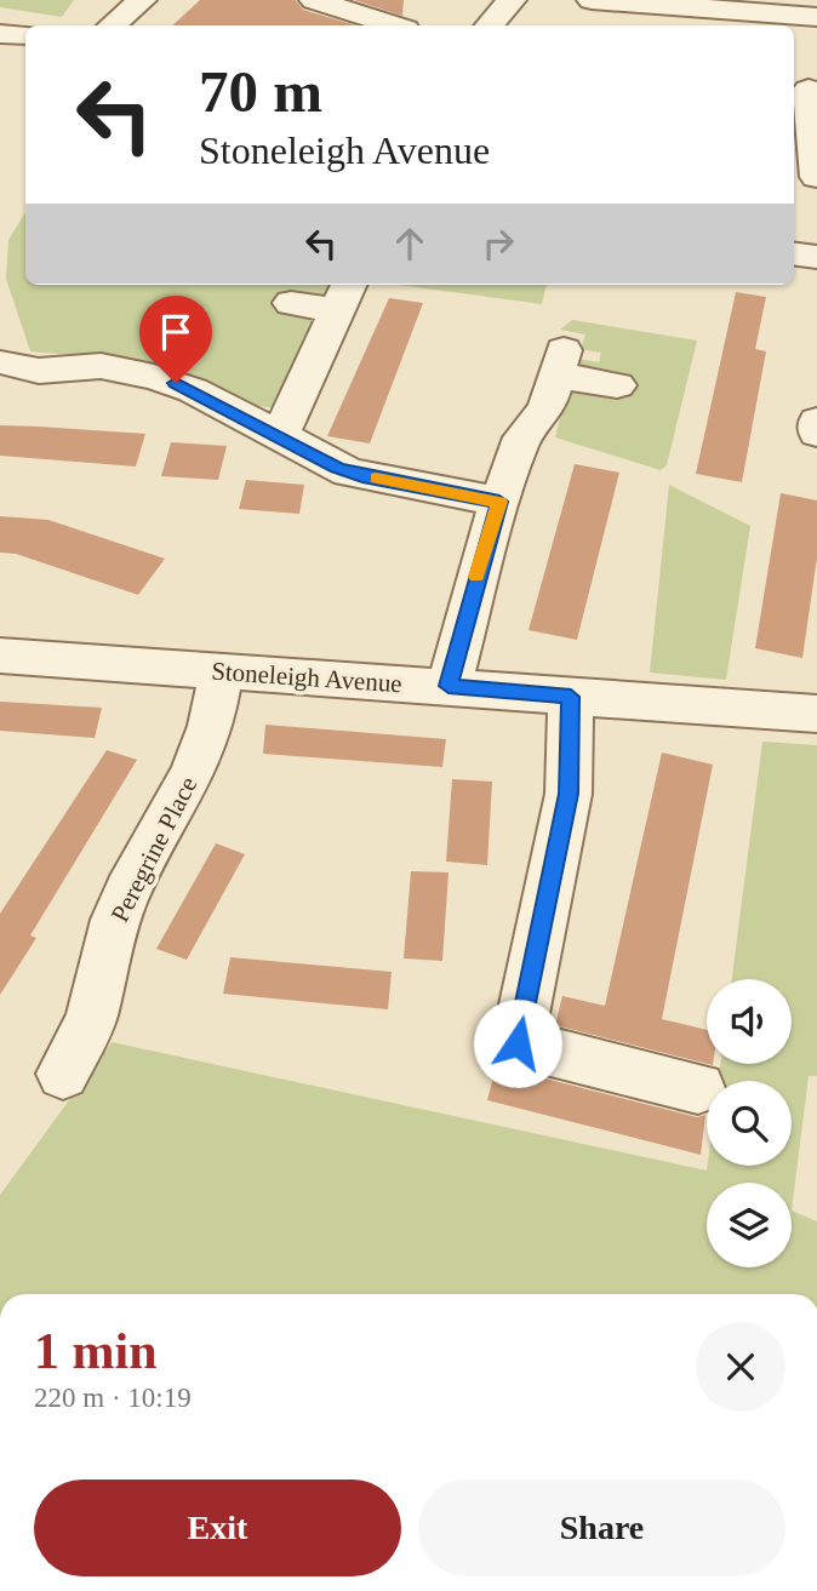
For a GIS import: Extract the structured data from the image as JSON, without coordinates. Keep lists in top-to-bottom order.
{
  "streets": {
    "street": ["Stoneleigh Avenue", "Peregrine Place"]
  },
  "crossings": [
    ["Stoneleigh Avenue", "Peregrine Place"]
  ],
  "page": {
    "turn": ["70 m", "Stoneleigh Avenue"],
    "heading": ["1 min", "220 m · 10:19"],
    "buttons": ["Exit", "Share"]
  }
}
